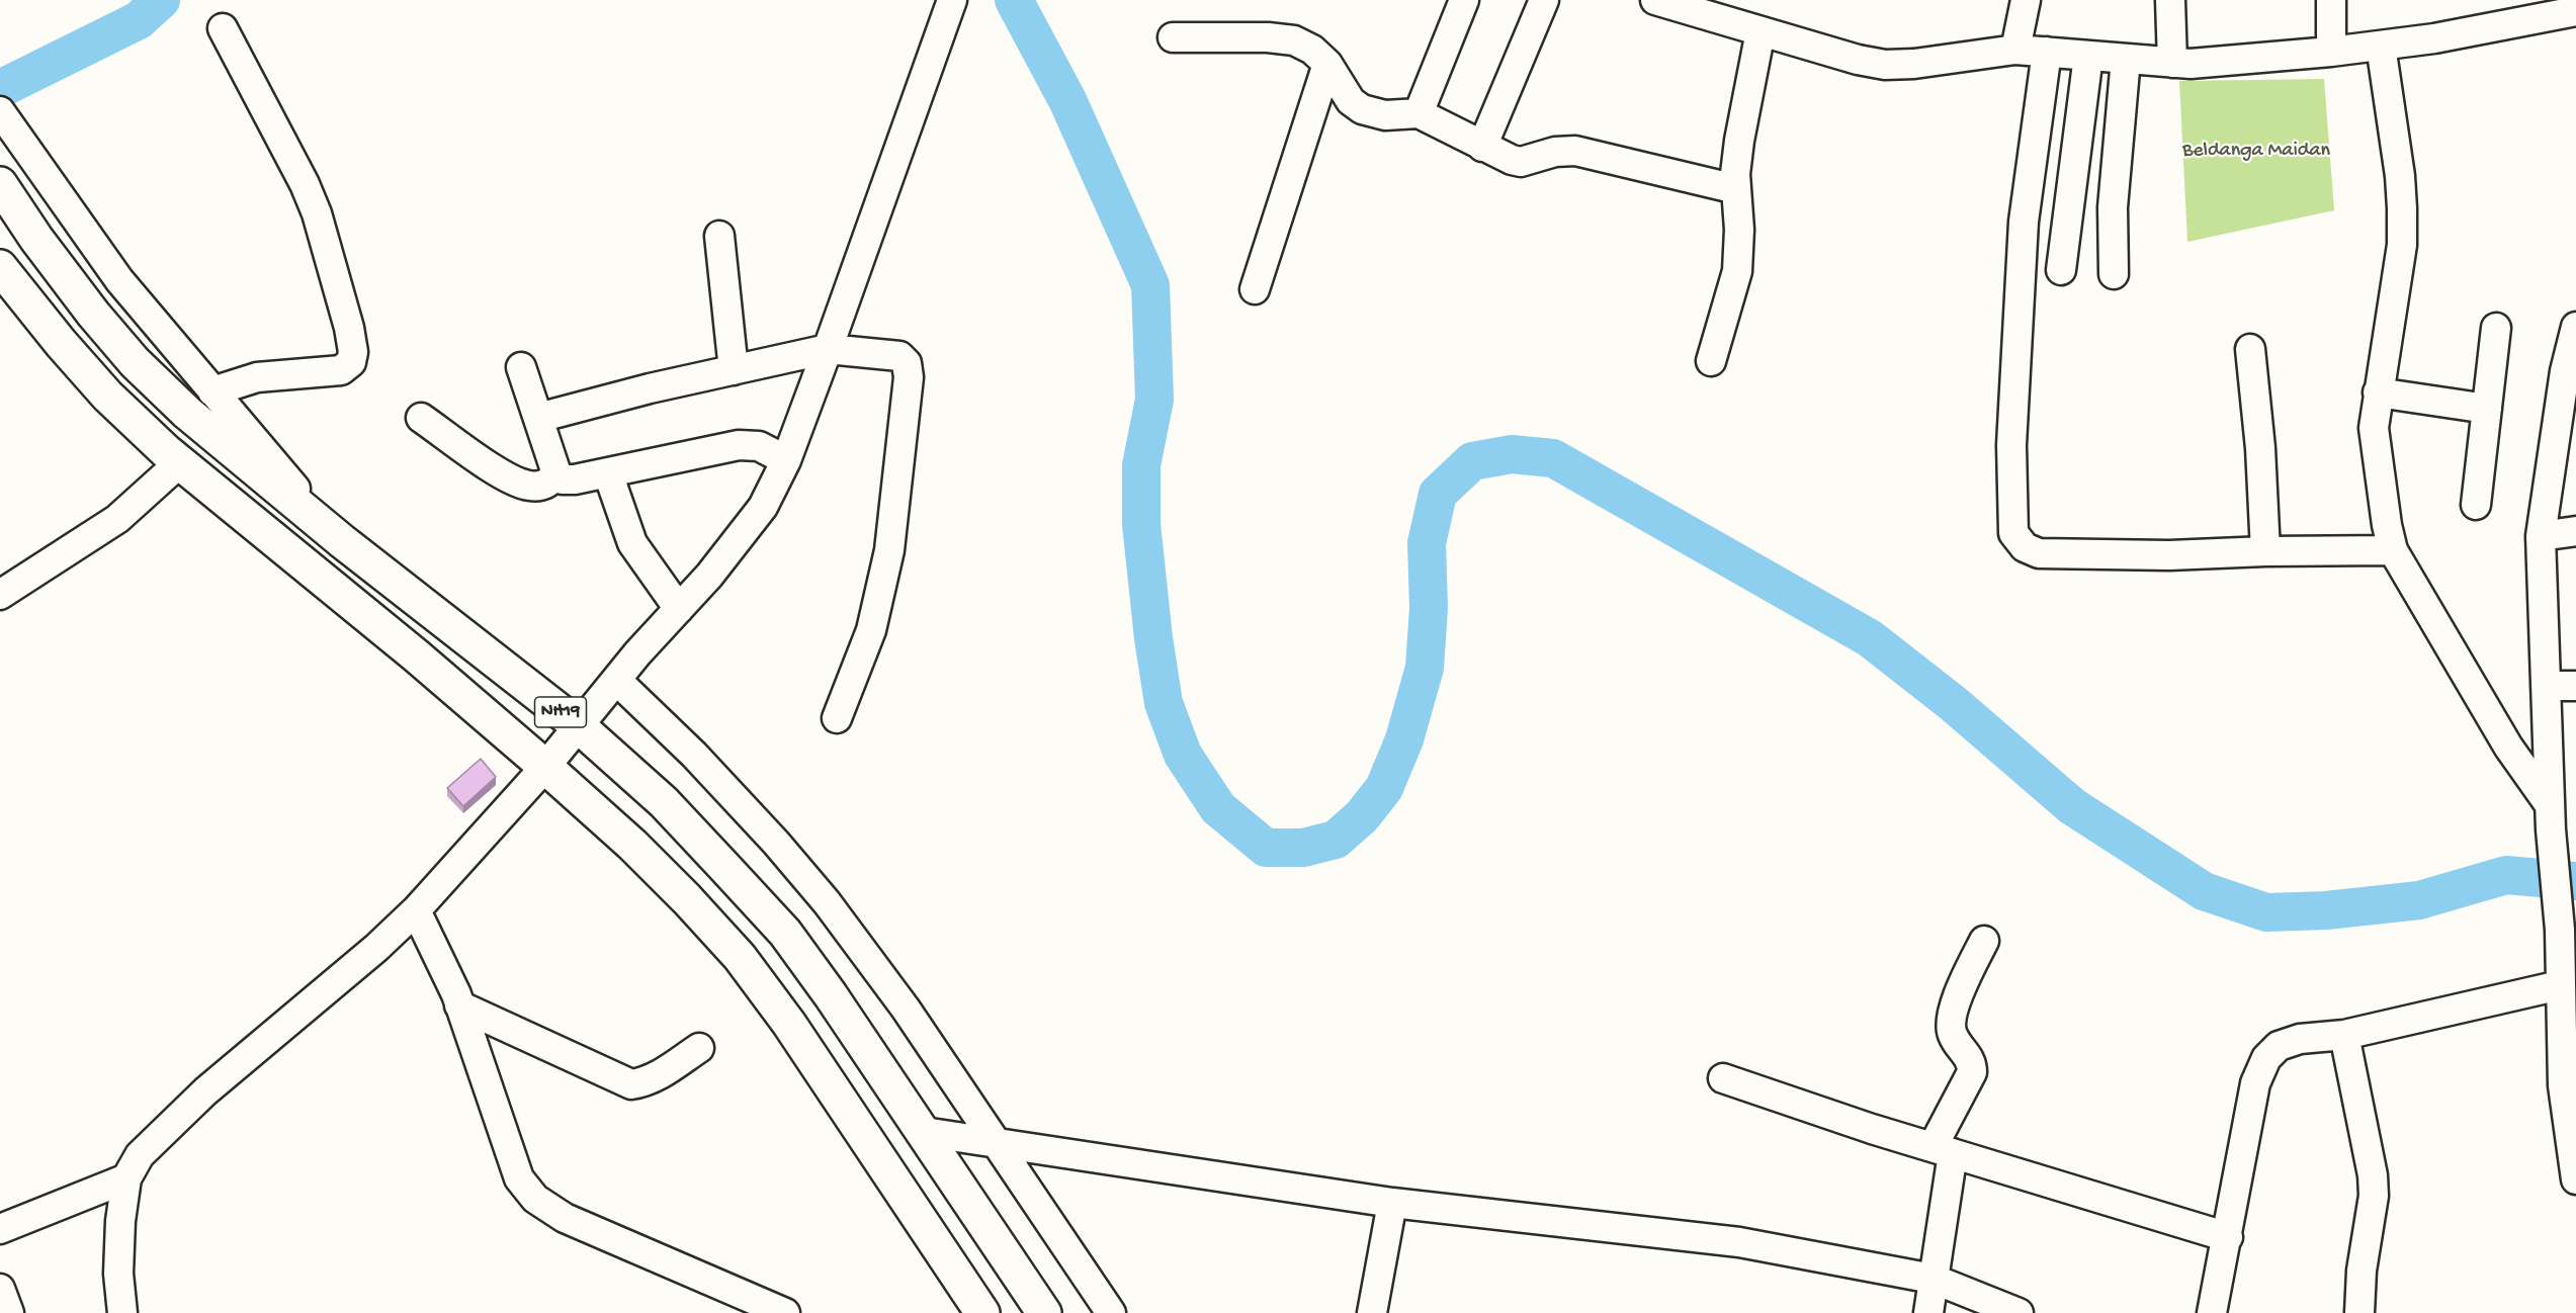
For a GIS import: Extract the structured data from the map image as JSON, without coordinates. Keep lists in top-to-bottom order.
{
  "streets": {
    "highway": ["NH19"]
  },
  "parks": ["Beldanga Maidan"]
}
